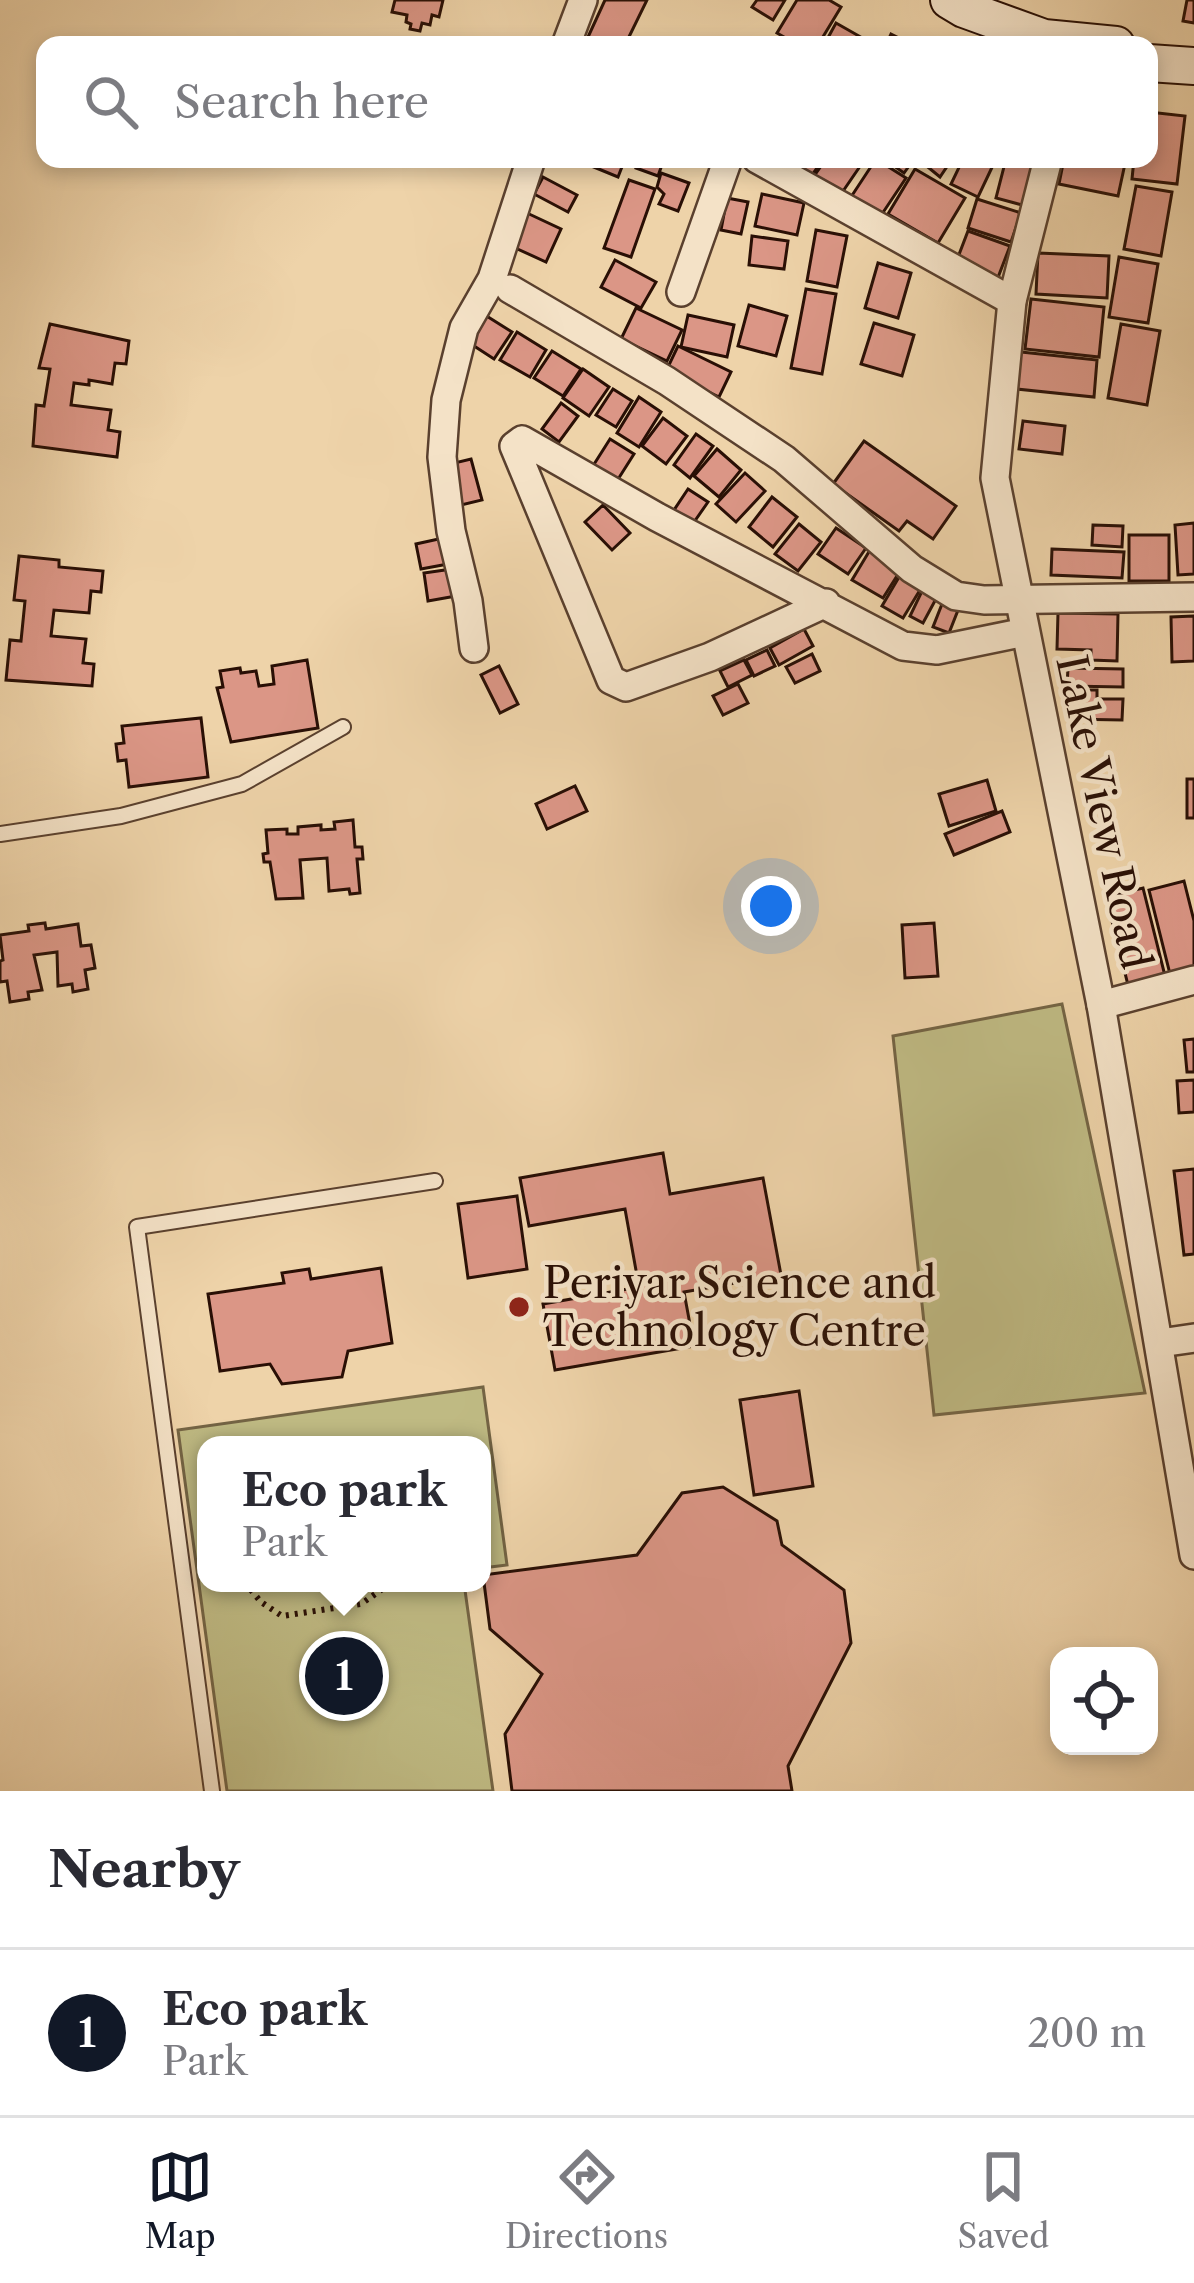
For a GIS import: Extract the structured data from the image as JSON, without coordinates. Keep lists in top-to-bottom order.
{
  "streets": {
    "street": ["Lake View Road"]
  },
  "places": ["Periyar Science and Technology Centre"],
  "page": {
    "search": "Search here",
    "popup": ["Eco park", "Park"],
    "pins": "1",
    "heading": "Nearby",
    "list": [
      {
        "mark": "1",
        "name": "Eco park",
        "note": "Park",
        "value": "200 m"
      }
    ],
    "nav": ["Map", "Directions", "Saved"]
  }
}
